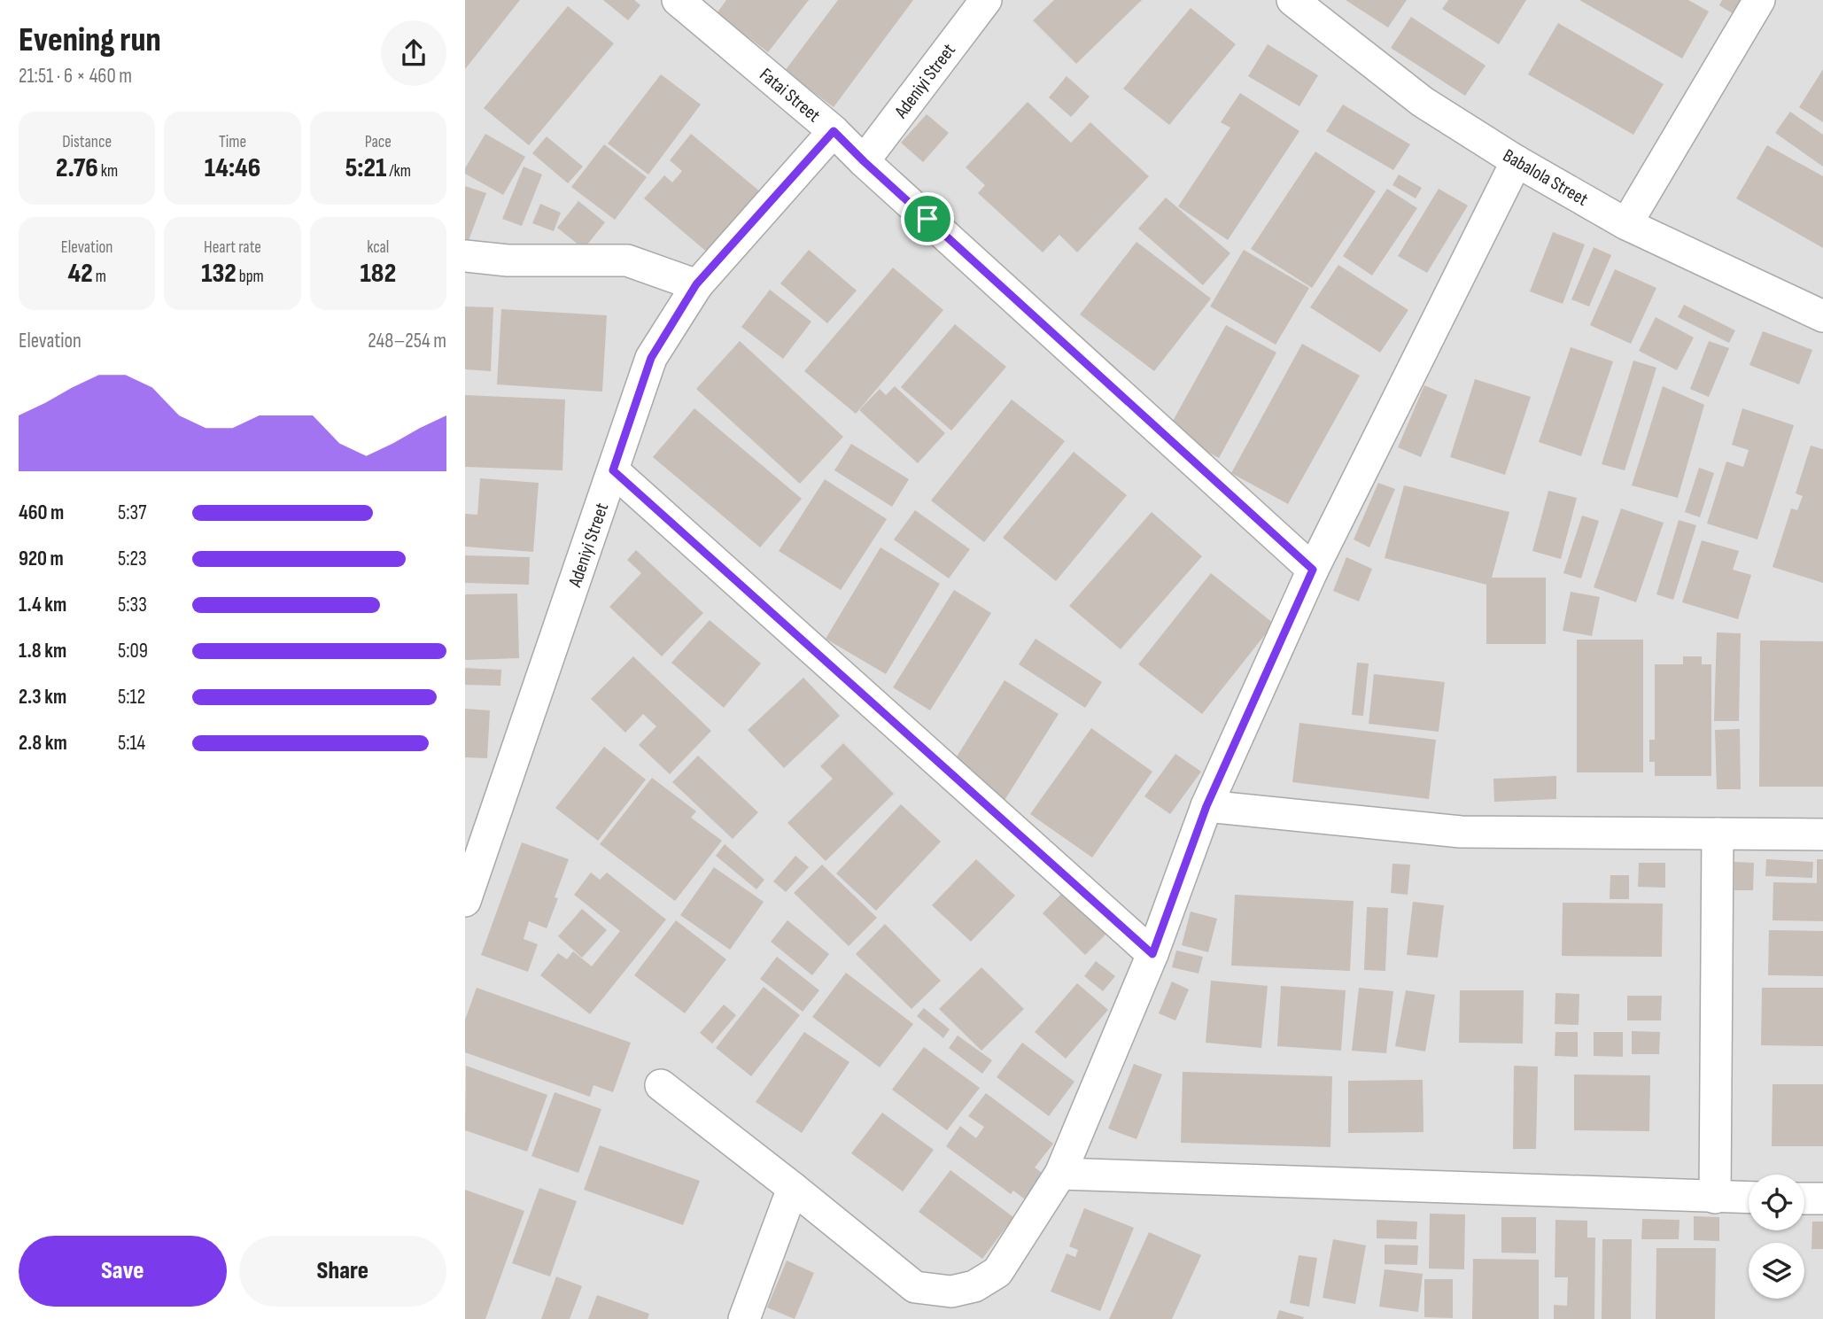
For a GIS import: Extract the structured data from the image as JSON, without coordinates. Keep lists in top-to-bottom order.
{
  "streets": {
    "street": ["Adeniyi Street", "Fatai Street", "Babalola Street"]
  },
  "crossings": [
    ["Adeniyi Street", "Fatai Street"]
  ],
  "page": {
    "heading": ["Evening run", "21:51 · 6 × 460 m"],
    "stats": [
      ["Distance", "2.76 km"],
      ["Time", "14:46"],
      ["Pace", "5:21 /km"],
      ["Elevation", "42 m"],
      ["Heart rate", "132 bpm"],
      ["kcal", "182"]
    ],
    "chart": ["Elevation", "248–254 m"],
    "list": [
      {
        "name": "460 m",
        "note": "5:37"
      },
      {
        "name": "920 m",
        "note": "5:23"
      },
      {
        "name": "1.4 km",
        "note": "5:33"
      },
      {
        "name": "1.8 km",
        "note": "5:09"
      },
      {
        "name": "2.3 km",
        "note": "5:12"
      },
      {
        "name": "2.8 km",
        "note": "5:14"
      }
    ],
    "buttons": ["Save", "Share"]
  }
}
